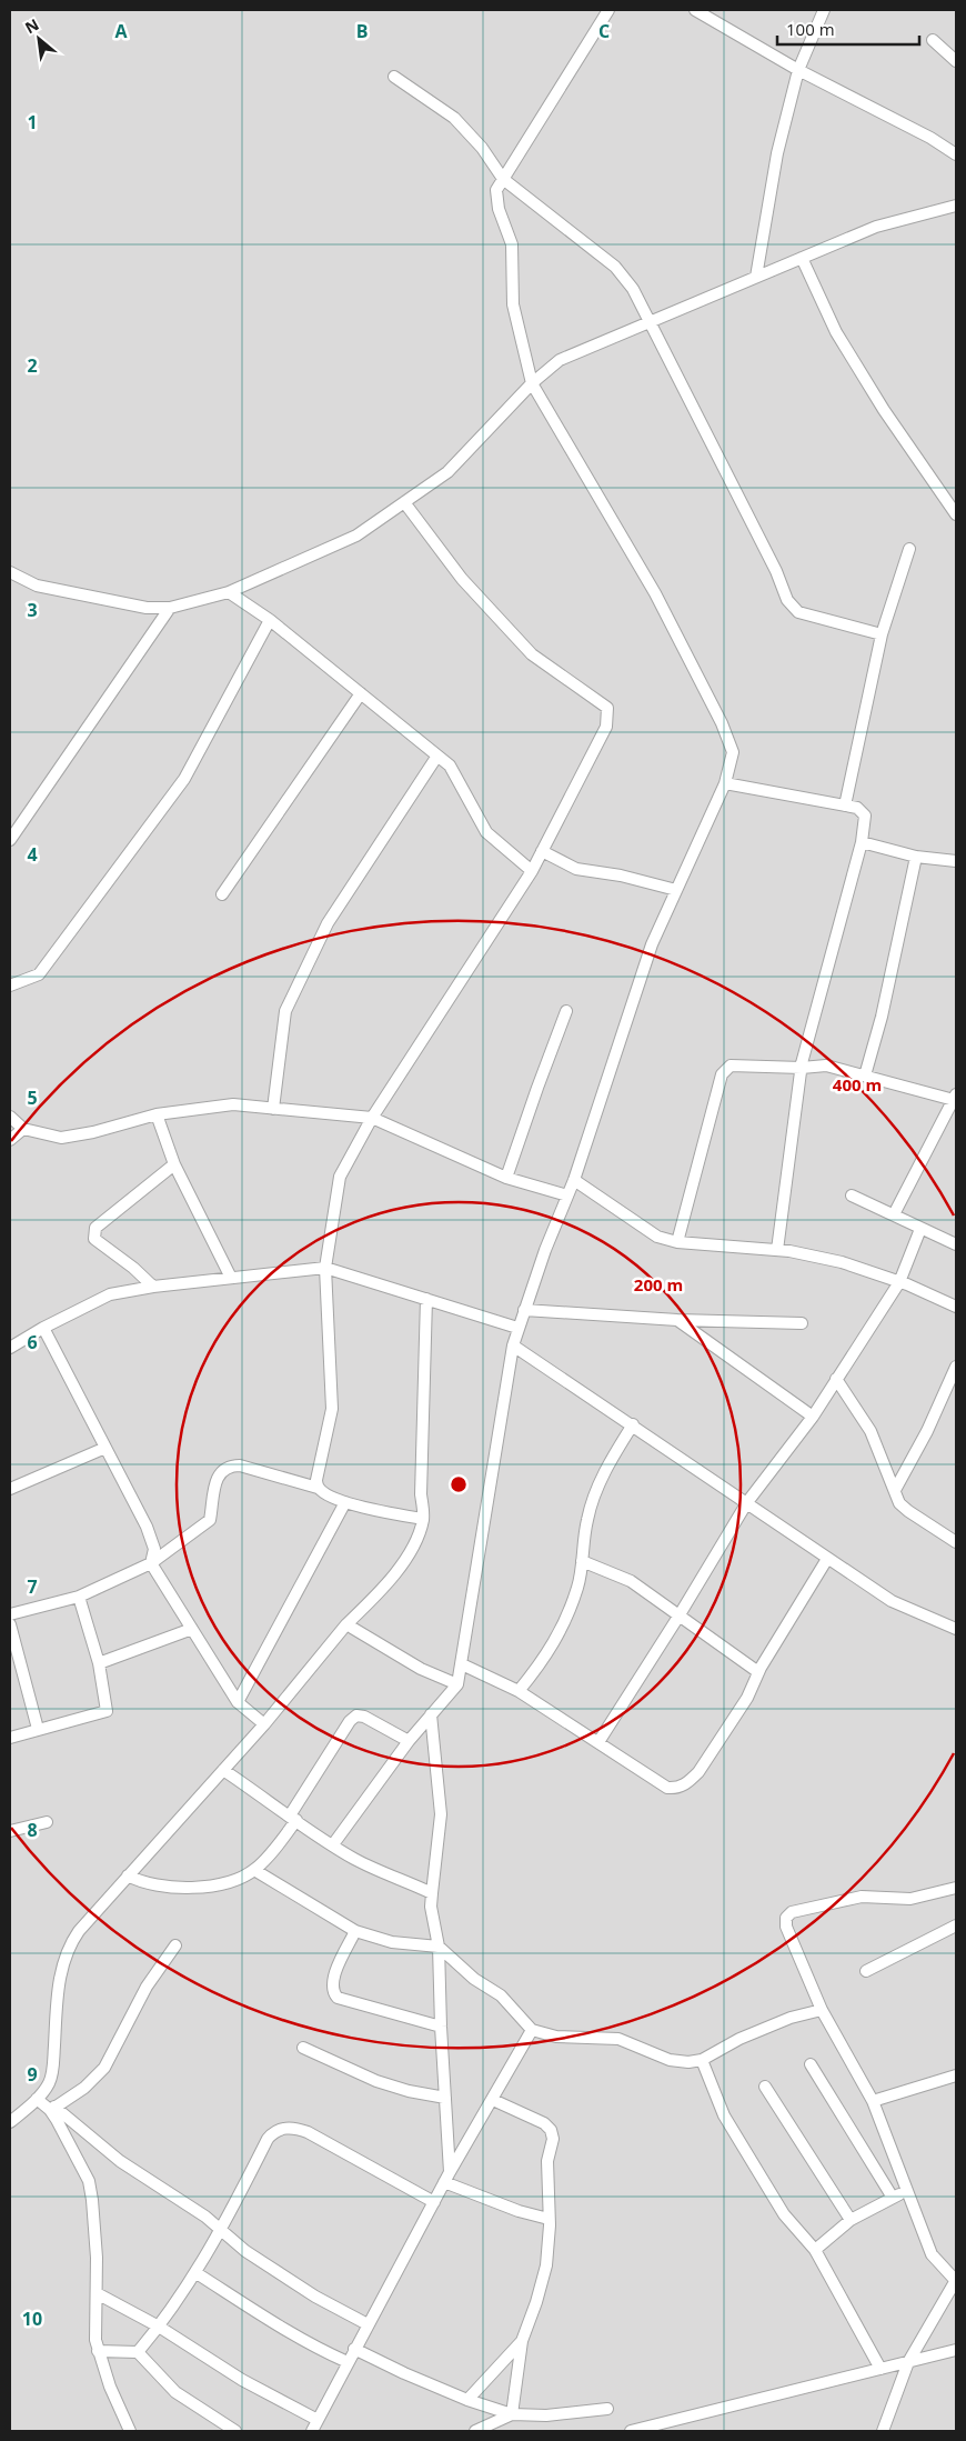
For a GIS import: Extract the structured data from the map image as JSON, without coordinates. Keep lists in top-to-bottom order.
{
  "scale_bar": "100 m",
  "north": "top left",
  "grid": {
    "columns": ["A", "B", "C"],
    "rows": [
      "1",
      "2",
      "3",
      "4",
      "5",
      "6",
      "7",
      "8",
      "9",
      "10"
    ]
  },
  "rings": ["400 m", "200 m"]
}
